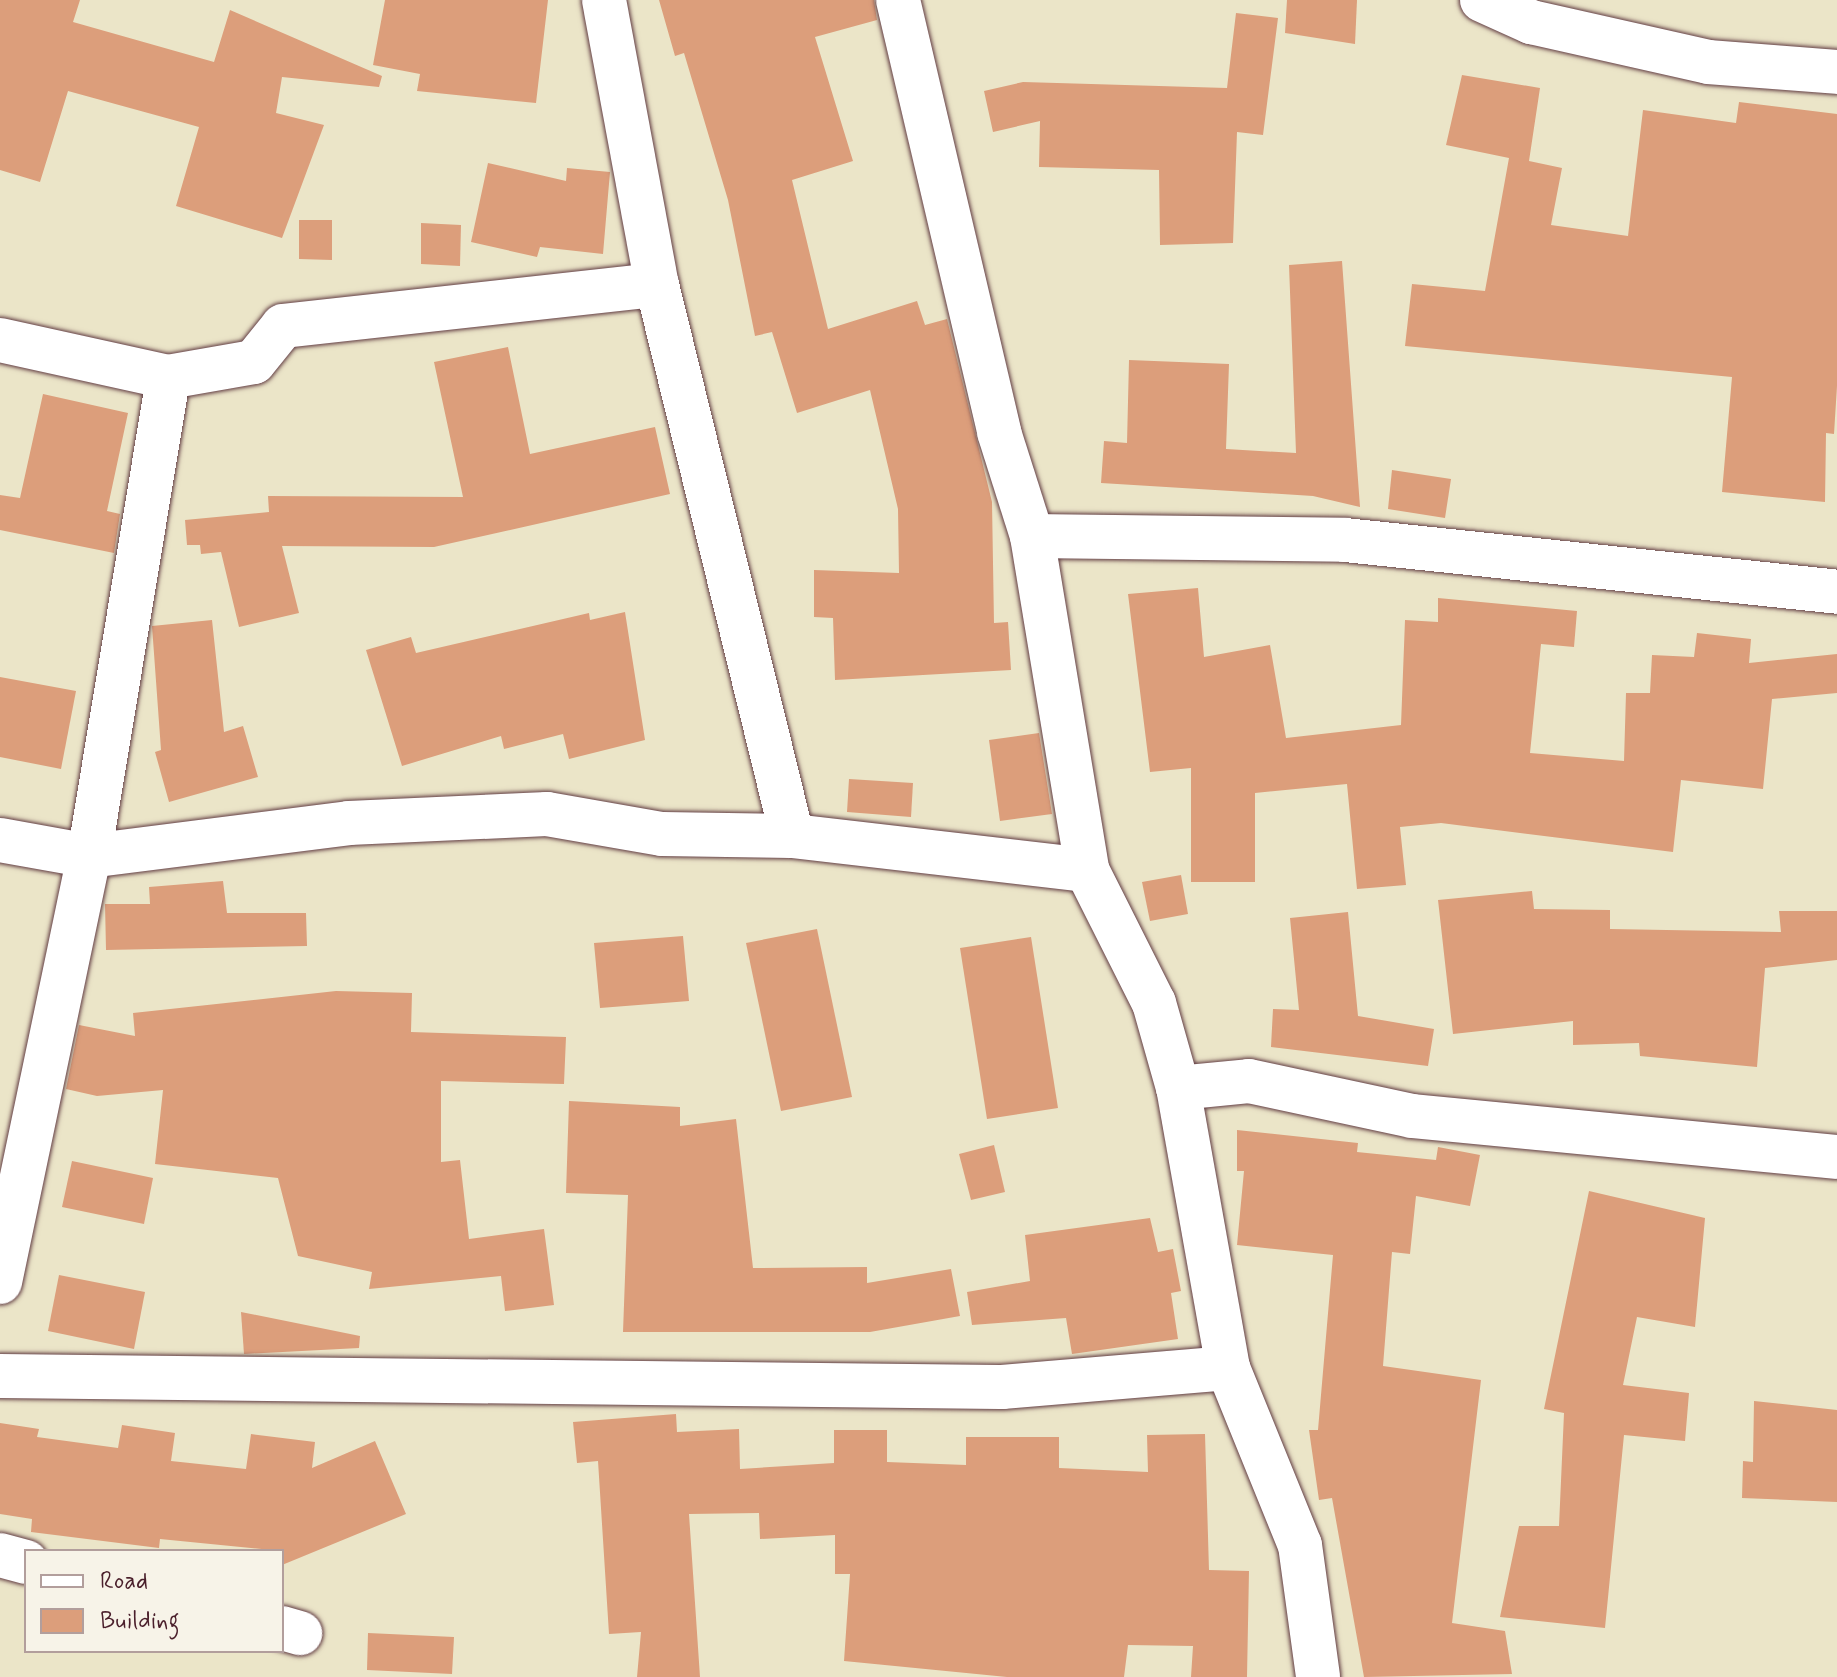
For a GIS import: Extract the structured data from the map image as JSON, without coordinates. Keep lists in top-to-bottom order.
{
  "legend": ["Road", "Building"]
}
